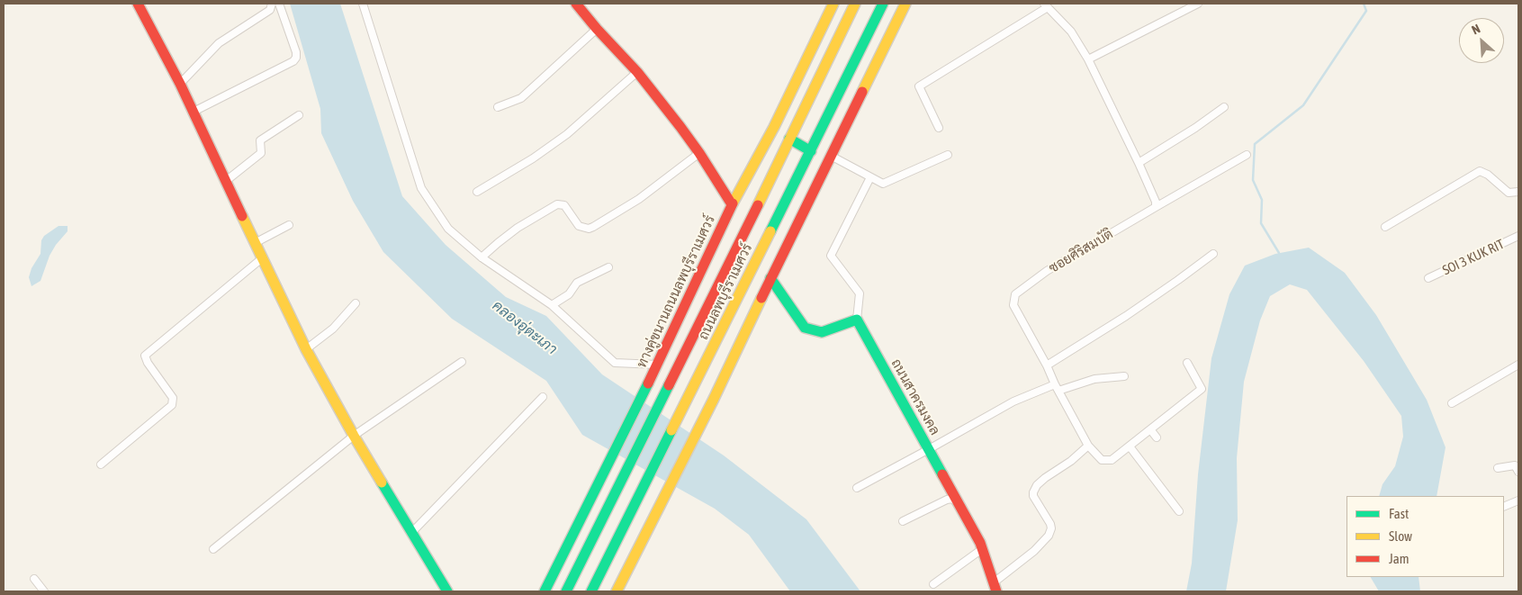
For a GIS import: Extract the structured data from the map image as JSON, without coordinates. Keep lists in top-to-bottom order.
{
  "streets": {
    "main road": ["ทางคู่ขนานถนนลพบุรีราเมศวร์", "ถนนลพบุรีราเมศวร์", "ถนนสาครมงคล"],
    "street": ["ซอยศิริสมบัติ", "SOI 3 KUK RIT"]
  },
  "water": ["คลองอุ่ตะเภา"],
  "legend": ["Fast", "Slow", "Jam"],
  "north": "top left"
}
